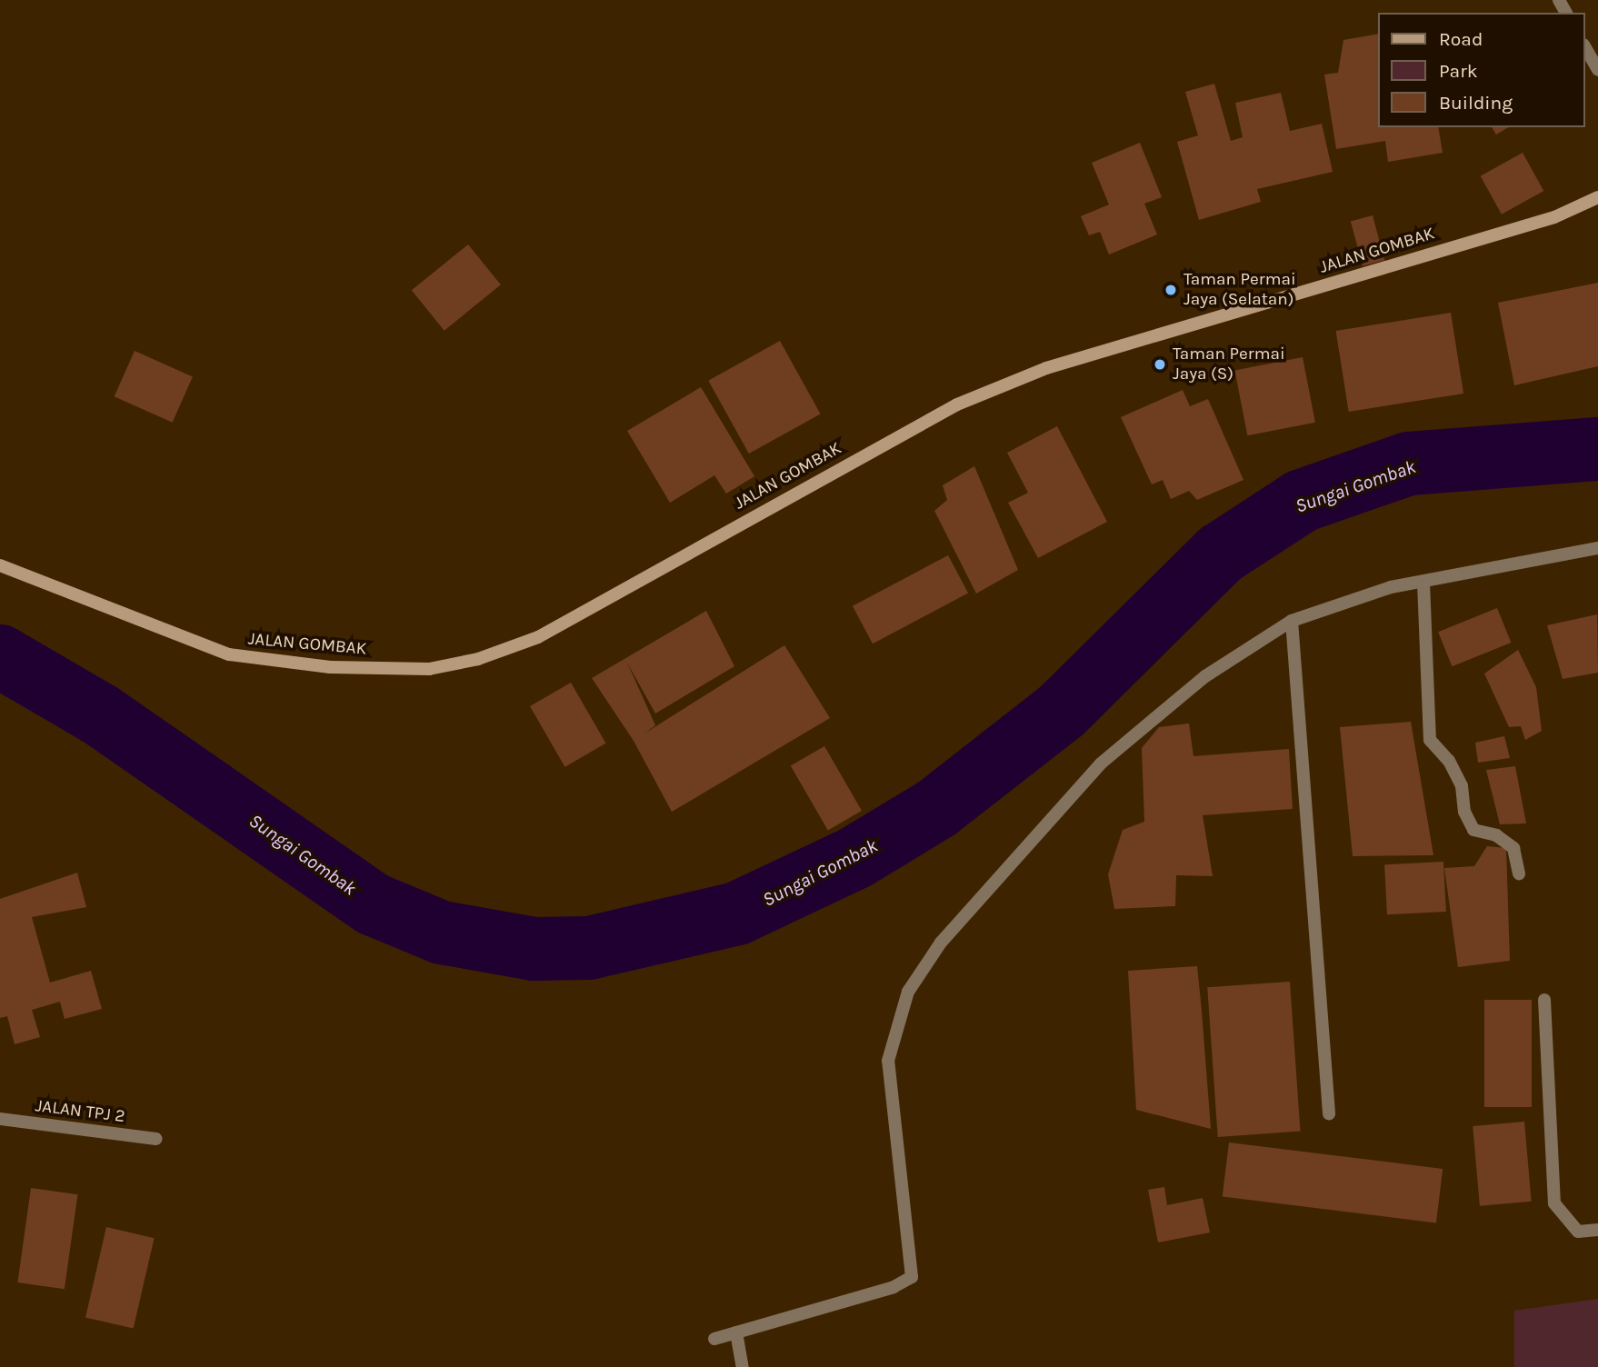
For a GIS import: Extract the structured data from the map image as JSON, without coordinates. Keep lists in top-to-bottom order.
{
  "streets": {
    "main road": ["JALAN GOMBAK"],
    "street": ["JALAN TPJ 2"]
  },
  "water": ["Sungai Gombak"],
  "places": ["Taman Permai Jaya (Selatan)", "Taman Permai Jaya (S)"],
  "legend": ["Road", "Park", "Building"]
}
